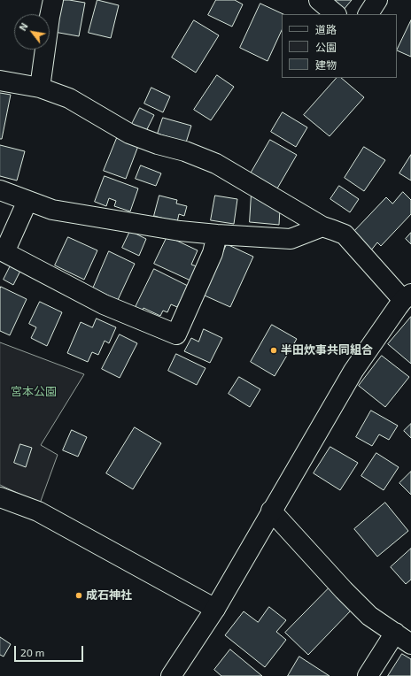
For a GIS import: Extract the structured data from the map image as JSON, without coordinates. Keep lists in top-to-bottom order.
{
  "parks": ["宮本公園"],
  "places": ["半田炊事共同組合", "成石神社"],
  "legend": ["道路", "公園", "建物"],
  "scale_bar": "20 m",
  "north": "top left"
}
